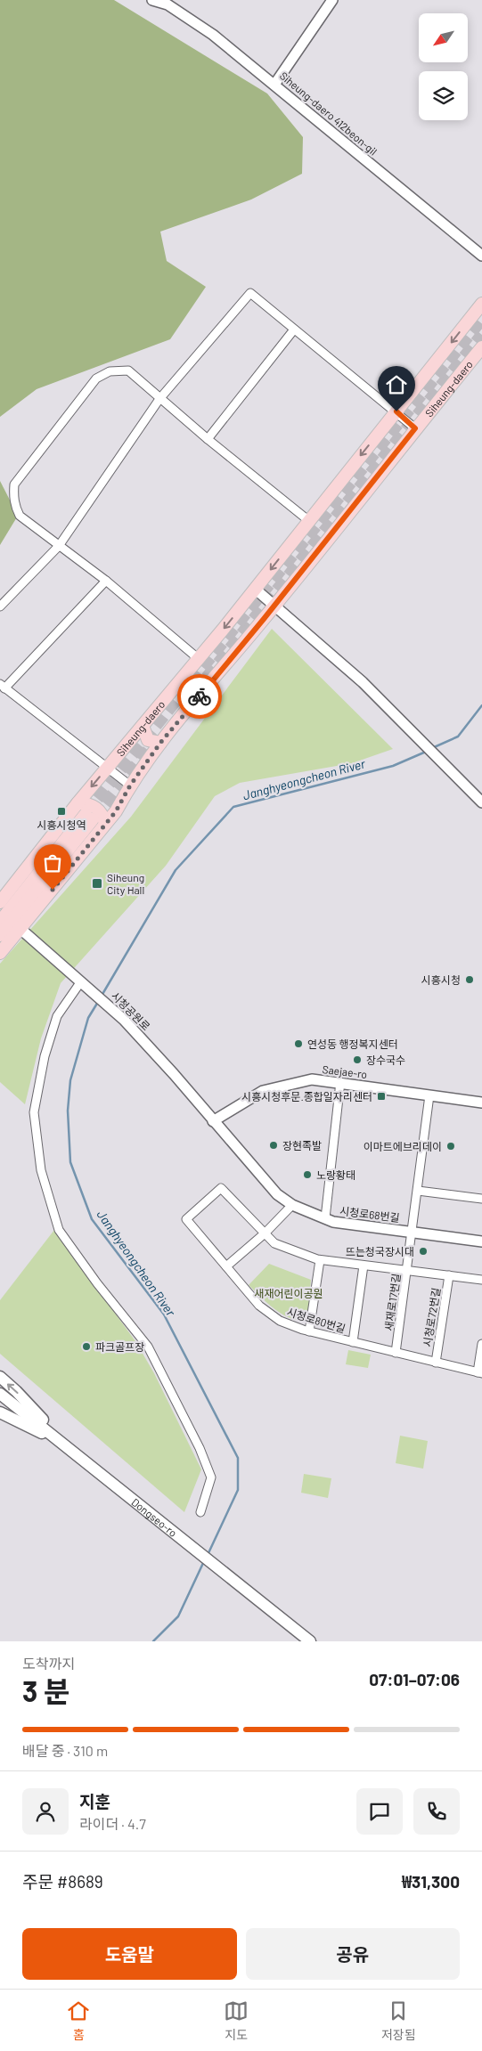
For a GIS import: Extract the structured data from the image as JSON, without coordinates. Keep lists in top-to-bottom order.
{
  "streets": {
    "main road": ["Siheung-daero", "Dongseo-ro"],
    "street": [
      "Siheung-daero 412beon-gil",
      "시청공원로",
      "Saejae-ro",
      "시청로68번길",
      "새재로17번길",
      "시청로72번길",
      "시청로80번길"
    ]
  },
  "crossings": [
    ["Siheung-daero", "시청공원로"],
    ["시청공원로", "Saejae-ro"],
    ["시청공원로", "시청로68번길"],
    ["Saejae-ro", "시청로68번길"],
    ["Saejae-ro", "새재로17번길"],
    ["시청로68번길", "새재로17번길"],
    ["새재로17번길", "시청로72번길"],
    ["새재로17번길", "시청로80번길"],
    ["시청로72번길", "시청로80번길"]
  ],
  "water": ["Janghyeongcheon River"],
  "parks": ["새재어린이공원"],
  "places": {
    "transit": ["시흥시청역", "Siheung City Hall", "시흥시청후문.종합일자리센터"],
    "other": [
      "시흥시청",
      "연성동 행정복지센터",
      "장수국수",
      "장현족발",
      "이마트에브리데이",
      "노랑황태",
      "뜨는청국장시대",
      "파크골프장"
    ]
  },
  "north": "bottom left",
  "page": {
    "heading": ["3 분", "도착까지", "07:01–07:06"],
    "panel": [
      "지훈",
      "라이더 · 4.7",
      "주문 #8689",
      "₩31,300"
    ],
    "bar": "배달 중 · 310 m",
    "buttons": ["도움말", "공유"],
    "tabs": ["홈", "지도", "저장됨"]
  }
}
